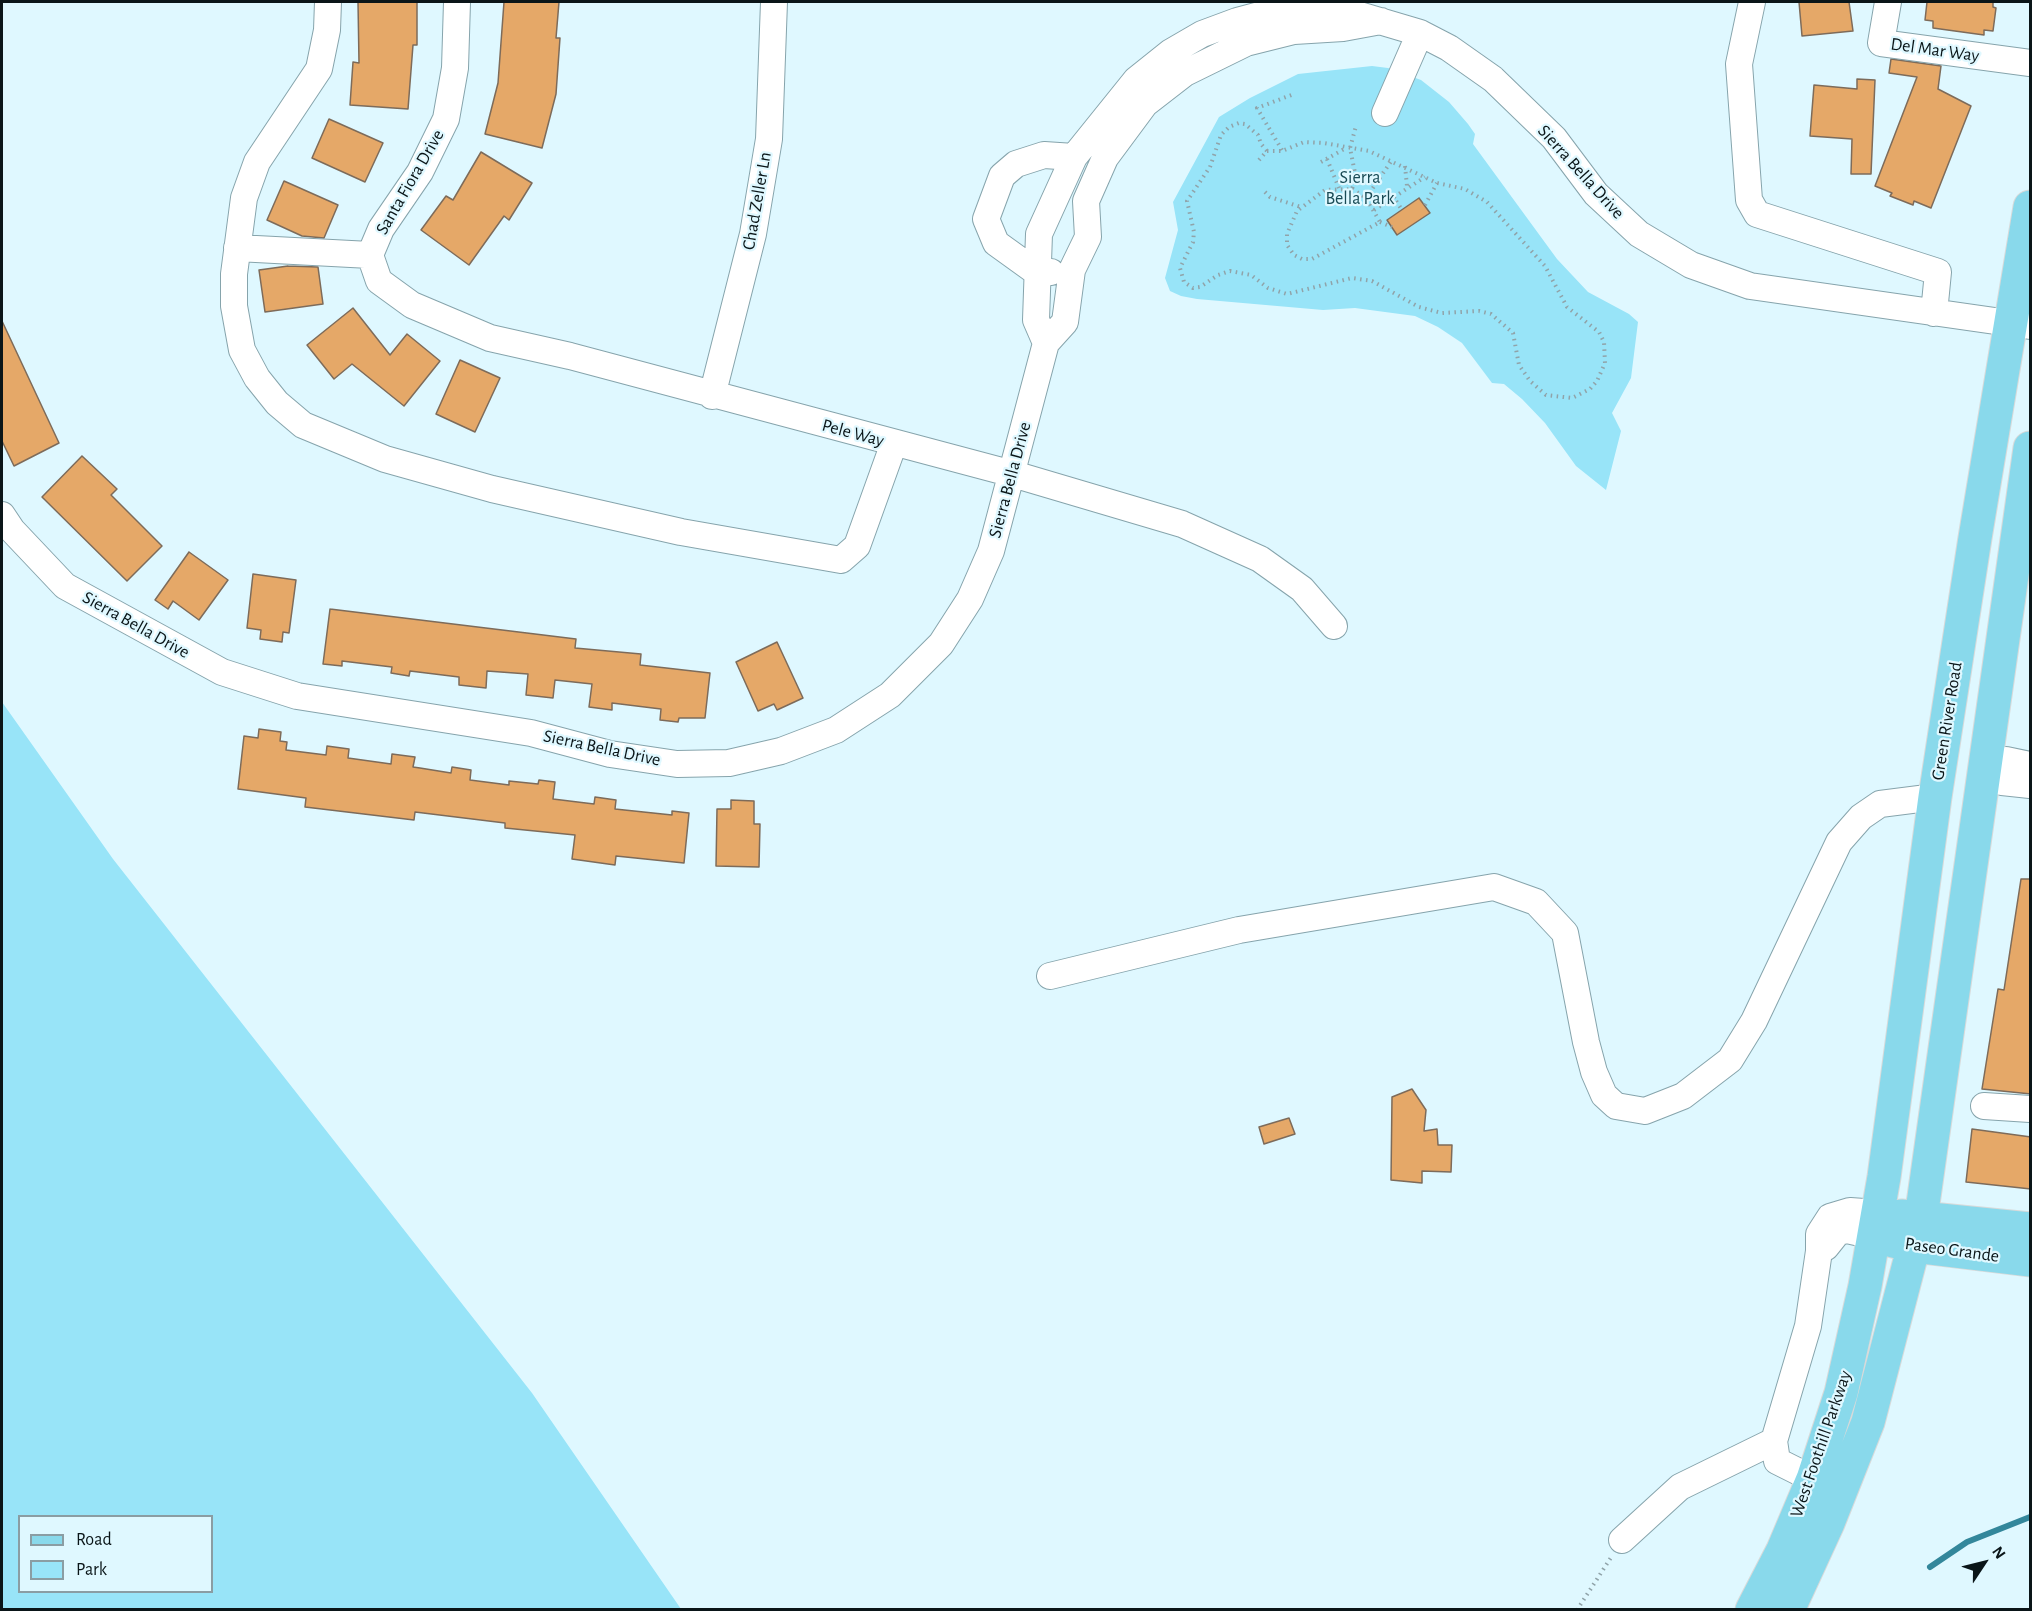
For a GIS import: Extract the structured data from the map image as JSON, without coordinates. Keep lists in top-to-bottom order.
{
  "streets": {
    "main road": ["Green River Road", "Paseo Grande", "West Foothill Parkway"],
    "street": [
      "Del Mar Way",
      "Sierra Bella Drive",
      "Santa Fiora Drive",
      "Chad Zeller Ln",
      "Pele Way"
    ]
  },
  "crossings": [
    ["Sierra Bella Drive", "Pele Way"],
    ["Sierra Bella Drive", "Green River Road"],
    ["Santa Fiora Drive", "Pele Way"],
    ["Chad Zeller Ln", "Pele Way"],
    ["Green River Road", "Paseo Grande"],
    ["Green River Road", "West Foothill Parkway"],
    ["Paseo Grande", "West Foothill Parkway"]
  ],
  "parks": ["Sierra Bella Park"],
  "legend": ["Road", "Park"],
  "north": "top right"
}
